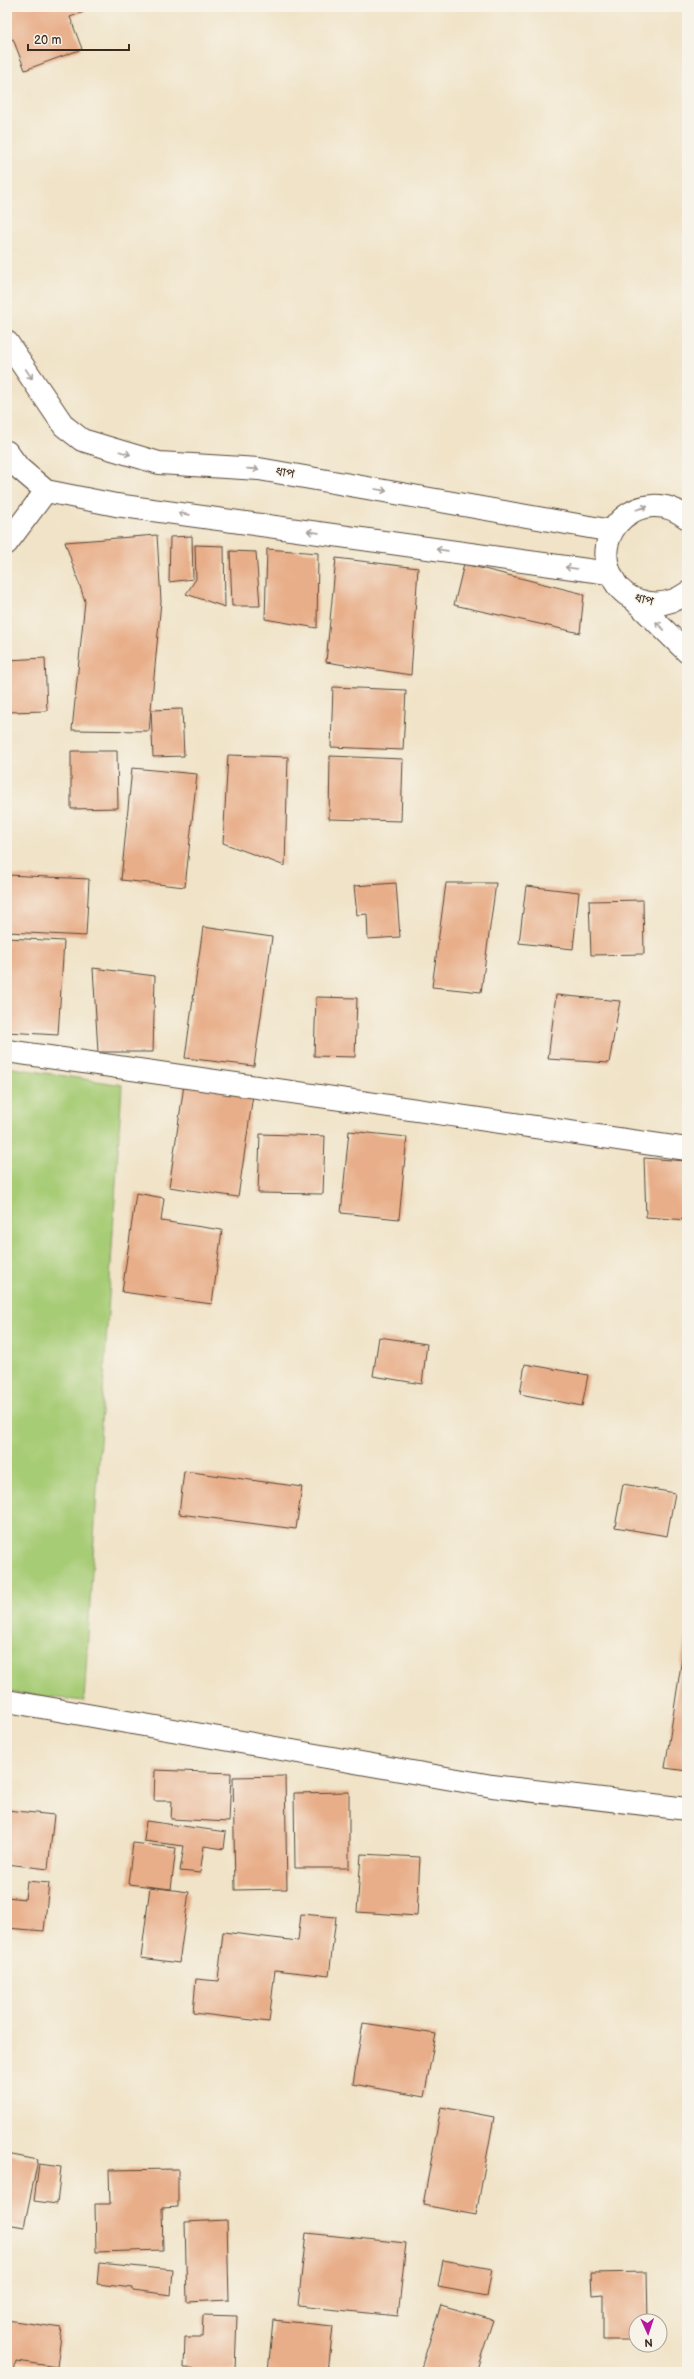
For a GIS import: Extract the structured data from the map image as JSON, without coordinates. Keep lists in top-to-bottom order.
{
  "streets": {
    "main road": ["ধাপ"]
  },
  "scale_bar": "20 m",
  "north": "bottom"
}
